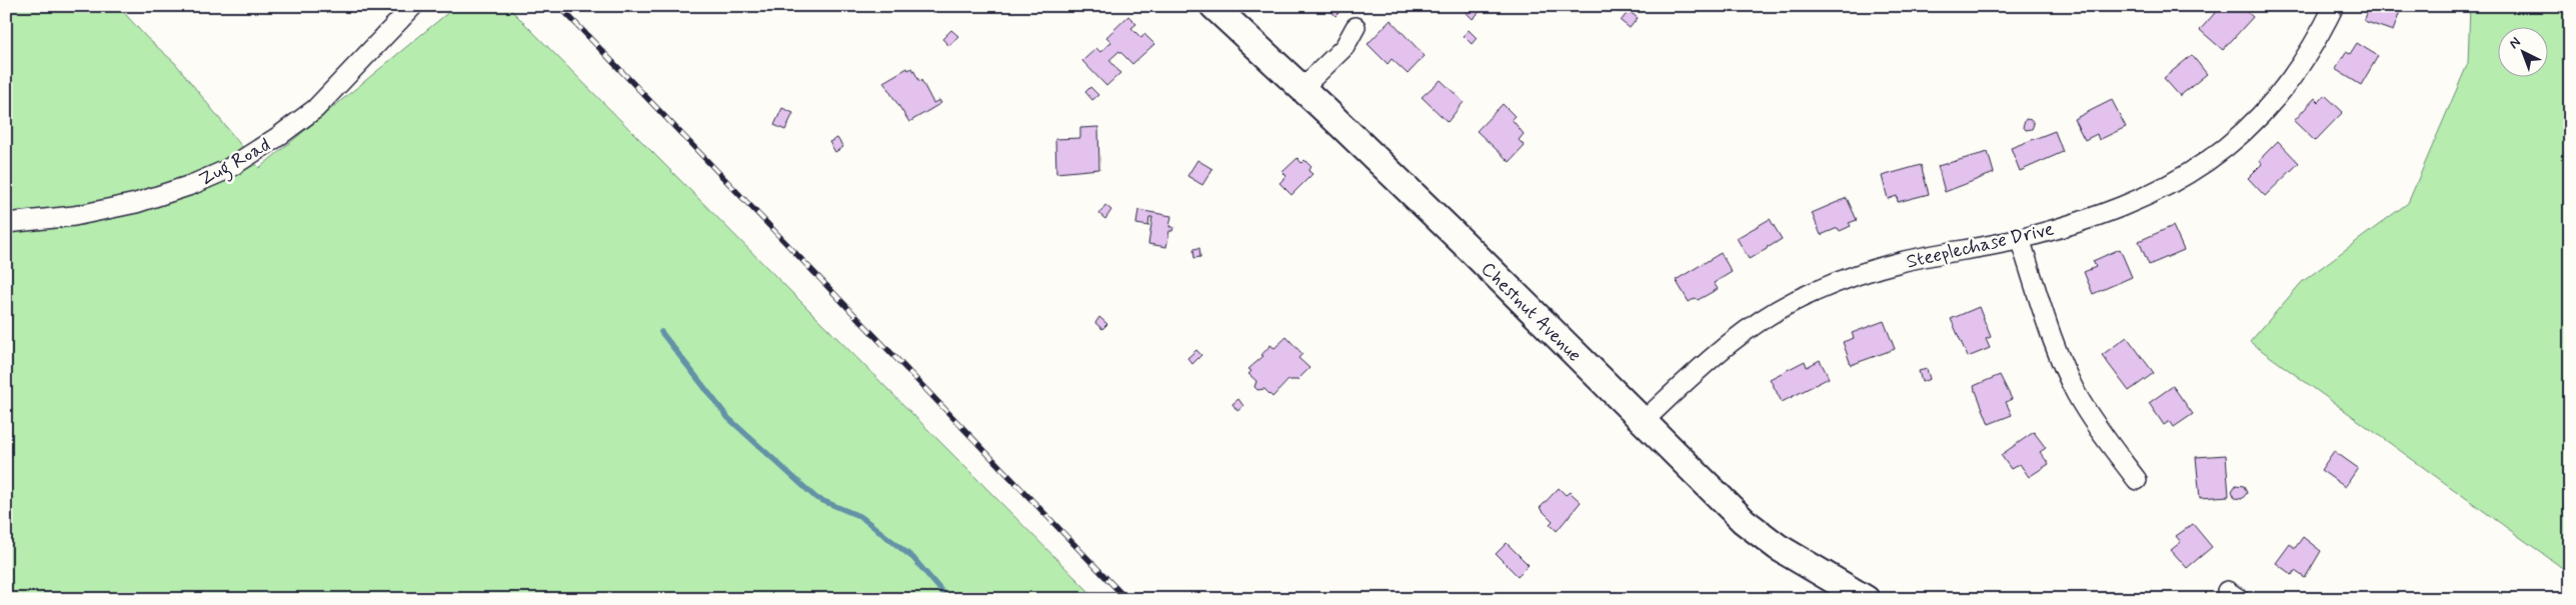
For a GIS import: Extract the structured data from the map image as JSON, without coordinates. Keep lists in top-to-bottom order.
{
  "streets": {
    "street": ["Zug Road", "Steeplechase Drive", "Chestnut Avenue"]
  },
  "crossings": [
    ["Steeplechase Drive", "Chestnut Avenue"]
  ],
  "north": "top left"
}
